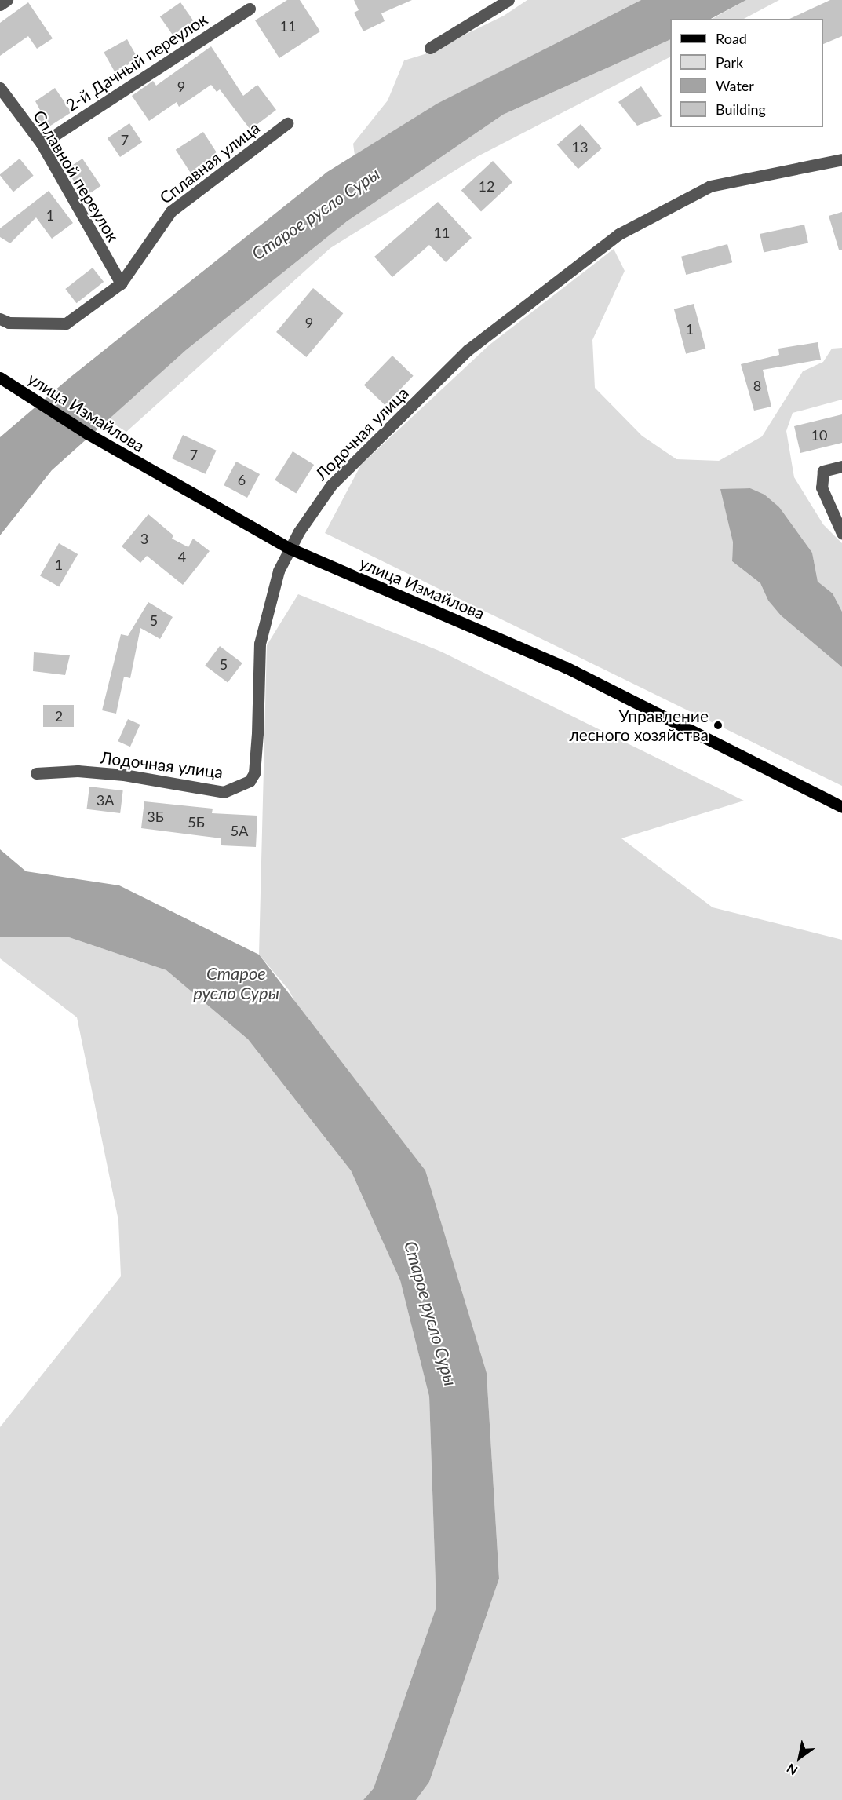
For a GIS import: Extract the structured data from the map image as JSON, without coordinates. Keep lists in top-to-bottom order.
{
  "streets": {
    "main road": ["улица Измайлова"],
    "street": [
      "2-й Дачный переулок",
      "Сплавная улица",
      "Сплавной переулок",
      "Лодочная улица"
    ]
  },
  "crossings": [
    ["2-й Дачный переулок", "Сплавной переулок"],
    ["Сплавная улица", "Сплавной переулок"],
    ["улица Измайлова", "Лодочная улица"]
  ],
  "water": ["Старое русло Суры"],
  "places": ["Управление лесного хозяйства"],
  "house_numbers": [
    "11",
    "9",
    "7",
    "13",
    "12",
    "1",
    "11",
    "9",
    "1",
    "8",
    "10",
    "7",
    "6",
    "3",
    "4",
    "1",
    "5",
    "5",
    "2",
    "3А",
    "3Б",
    "5Б",
    "5А"
  ],
  "legend": [
    "Road",
    "Park",
    "Water",
    "Building"
  ],
  "north": "bottom left"
}
